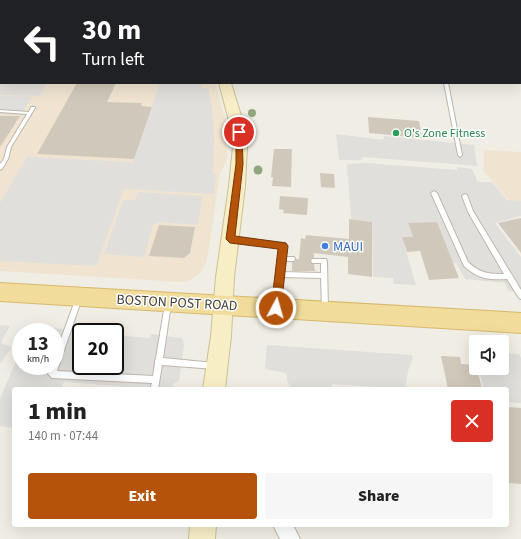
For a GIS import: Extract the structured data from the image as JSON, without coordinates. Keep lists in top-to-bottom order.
{
  "streets": {
    "main road": ["BOSTON POST ROAD"]
  },
  "places": ["O's Zone Fitness", "MAUI"],
  "page": {
    "turn": ["30 m", "Turn left"],
    "speed": "13 km/h",
    "limit": "20",
    "heading": ["1 min", "140 m · 07:44"],
    "buttons": ["Exit", "Share"]
  }
}
